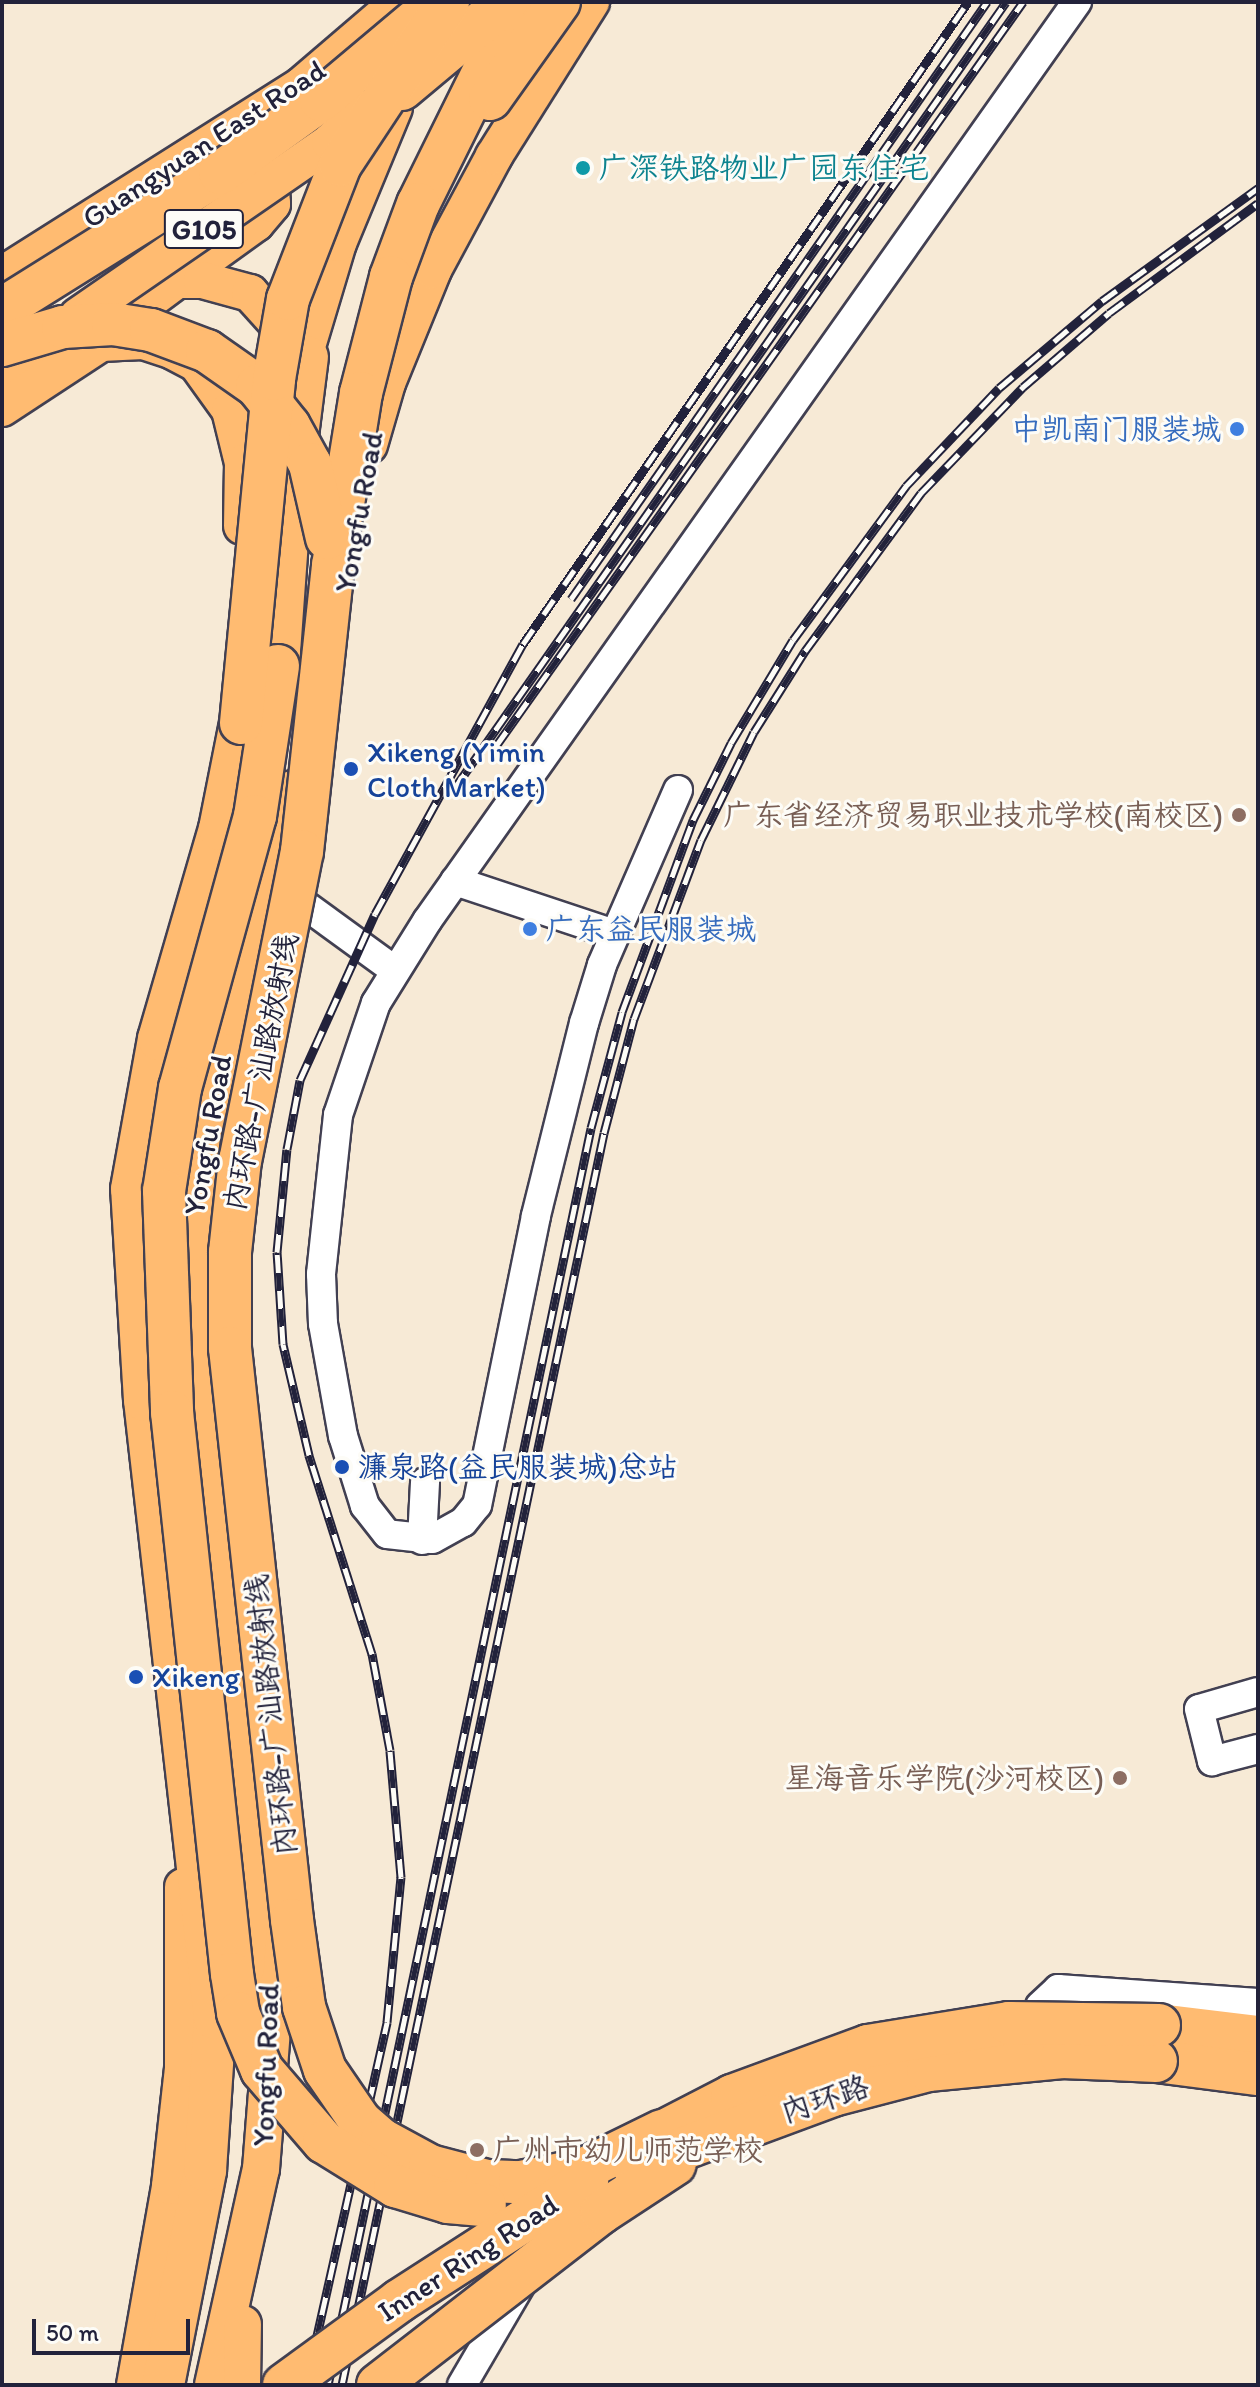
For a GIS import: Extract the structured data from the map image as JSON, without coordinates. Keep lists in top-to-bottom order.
{
  "streets": {
    "highway": ["内环路-广汕路放射线", "内环路", "Inner Ring Road"],
    "main road": ["Guangyuan East Road", "G105", "Yongfu Road"]
  },
  "crossings": [
    ["内环路-广汕路放射线", "Inner Ring Road"]
  ],
  "places": [
    "广深铁路物业广园东住宅",
    "中凯南门服装城",
    "Xikeng (Yimin Cloth Market)",
    "广东省经济贸易职业技术学校(南校区)",
    "广东益民服装城",
    "濂泉路(益民服装城)总站",
    "Xikeng",
    "星海音乐学院(沙河校区)",
    "广州市幼儿师范学校"
  ],
  "scale_bar": "50 m"
}
